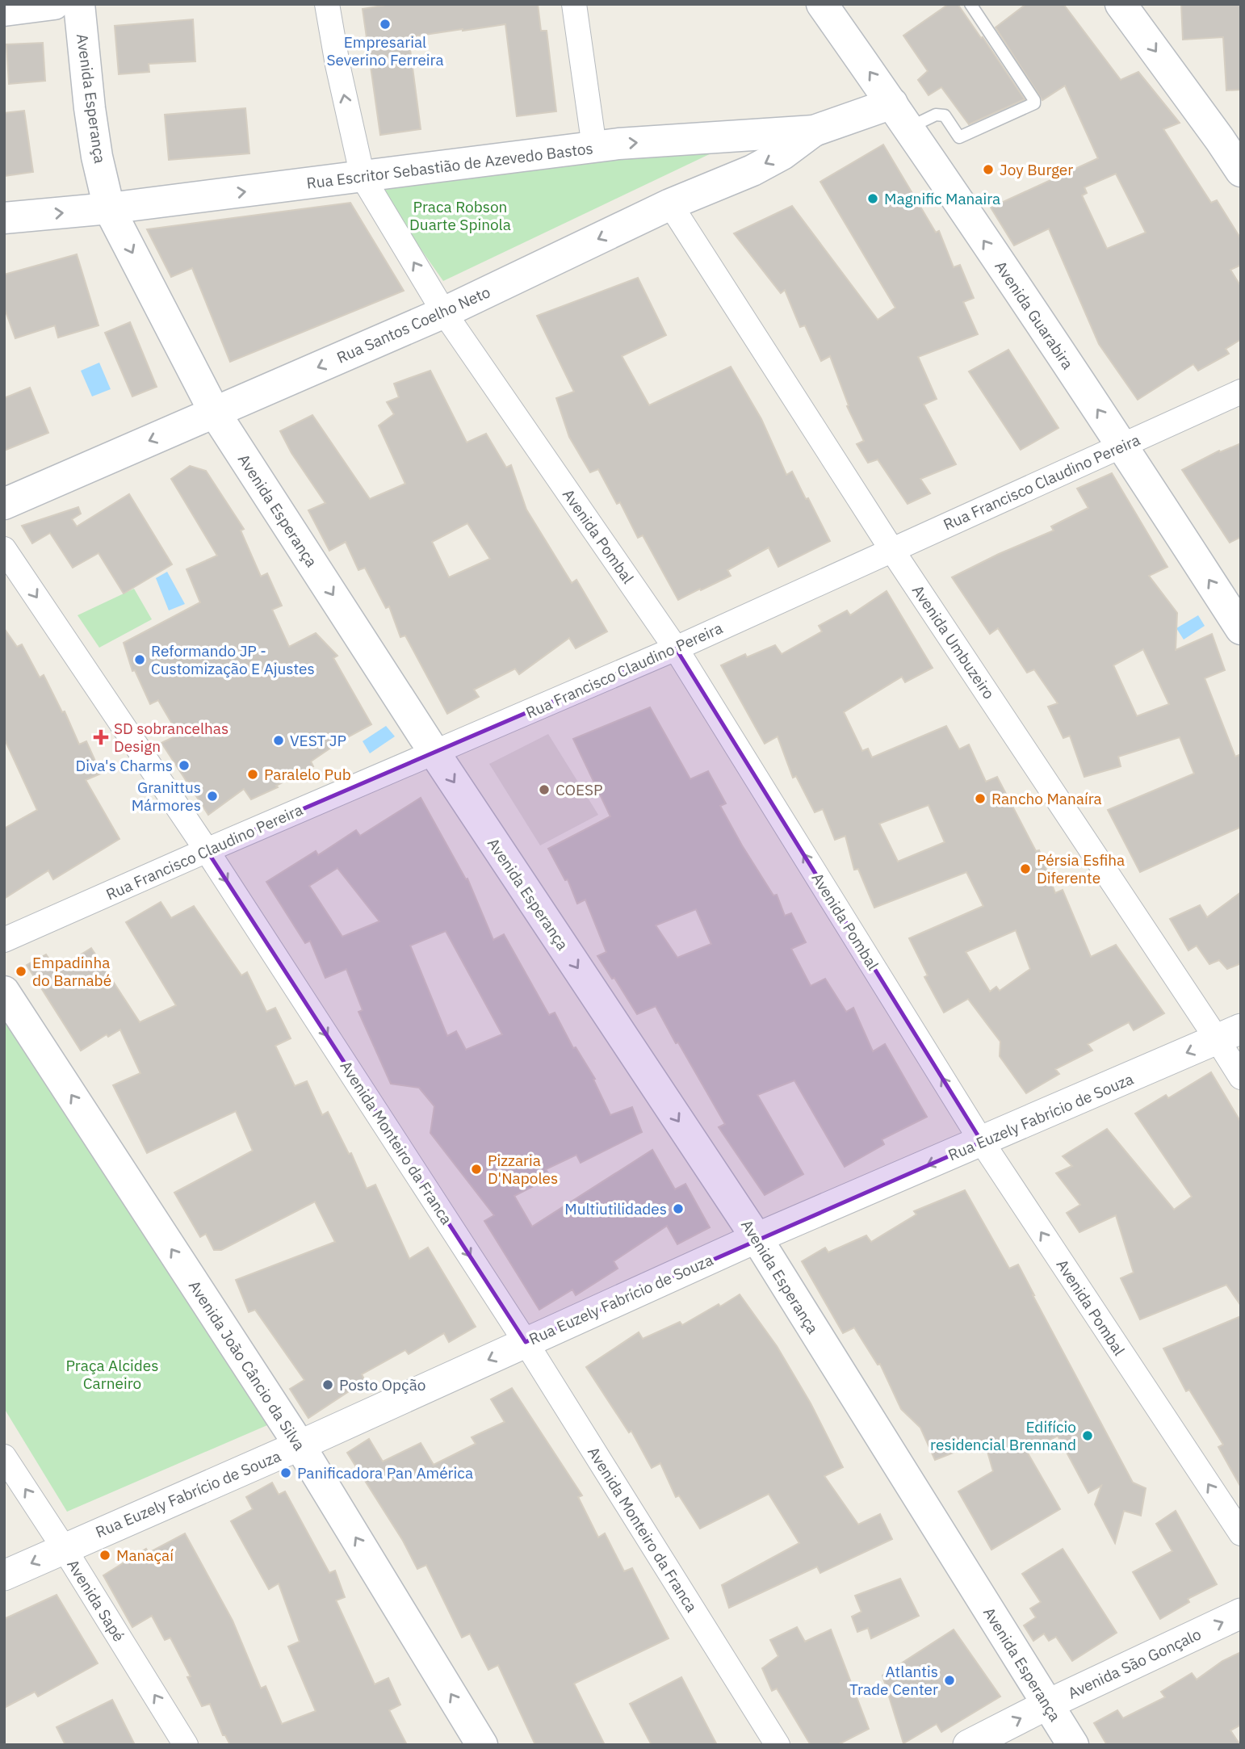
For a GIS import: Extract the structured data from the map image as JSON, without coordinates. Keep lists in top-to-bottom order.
{
  "streets": {
    "main road": [
      "Avenida Esperança",
      "Rua Escritor Sebastião de Azevedo Bastos",
      "Avenida Guarabira",
      "Rua Santos Coelho Neto",
      "Avenida João Câncio da Silva"
    ],
    "street": [
      "Rua Francisco Claudino Pereira",
      "Avenida Pombal",
      "Avenida Umbuzeiro",
      "Rua Euzely Fabrício de Souza",
      "Avenida Monteiro da Franca",
      "Avenida Sapé",
      "Avenida São Gonçalo"
    ]
  },
  "crossings": [
    ["Avenida Esperança", "Rua Escritor Sebastião de Azevedo Bastos"],
    ["Avenida Esperança", "Rua Santos Coelho Neto"],
    ["Avenida Esperança", "Rua Francisco Claudino Pereira"],
    ["Avenida Esperança", "Rua Euzely Fabrício de Souza"],
    ["Avenida Esperança", "Avenida São Gonçalo"],
    ["Rua Escritor Sebastião de Azevedo Bastos", "Avenida Guarabira"],
    ["Rua Escritor Sebastião de Azevedo Bastos", "Rua Santos Coelho Neto"],
    ["Rua Escritor Sebastião de Azevedo Bastos", "Avenida Pombal"],
    ["Avenida Guarabira", "Rua Francisco Claudino Pereira"],
    ["Rua Santos Coelho Neto", "Avenida Pombal"],
    ["Rua Santos Coelho Neto", "Avenida Umbuzeiro"],
    ["Rua Francisco Claudino Pereira", "Avenida Pombal"],
    ["Rua Francisco Claudino Pereira", "Avenida Umbuzeiro"],
    ["Rua Francisco Claudino Pereira", "Avenida Monteiro da Franca"],
    ["Avenida Pombal", "Rua Euzely Fabrício de Souza"],
    ["Avenida Umbuzeiro", "Rua Euzely Fabrício de Souza"],
    ["Rua Euzely Fabrício de Souza", "Avenida Monteiro da Franca"],
    ["Rua Euzely Fabrício de Souza", "Avenida João Câncio da Silva"],
    ["Rua Euzely Fabrício de Souza", "Avenida Sapé"]
  ],
  "one_way": [
    "Avenida Esperança",
    "Rua Escritor Sebastião de Azevedo Bastos",
    "Avenida Guarabira",
    "Rua Santos Coelho Neto",
    "Avenida Pombal",
    "Rua Euzely Fabrício de Souza",
    "Avenida Monteiro da Franca",
    "Avenida João Câncio da Silva",
    "Avenida Sapé",
    "Avenida São Gonçalo"
  ],
  "parks": ["Praca Robson Duarte Spinola", "Praça Alcides Carneiro"],
  "places": {
    "other": [
      "Empresarial Severino Ferreira",
      "Joy Burger",
      "Magnific Manaira",
      "Reformando JP - Customização E Ajustes",
      "VEST JP",
      "Diva's Charms",
      "Paralelo Pub",
      "COESP",
      "Granittus Mármores",
      "Rancho Manaíra",
      "Pérsia Esfiha Diferente",
      "Empadinha do Barnabé",
      "Pizzaria D'Napoles",
      "Multiutilidades",
      "Posto Opção",
      "Edifício residencial Brennand",
      "Panificadora Pan América",
      "Manaçaí",
      "Atlantis Trade Center"
    ],
    "health": ["SD sobrancelhas Design"]
  }
}
